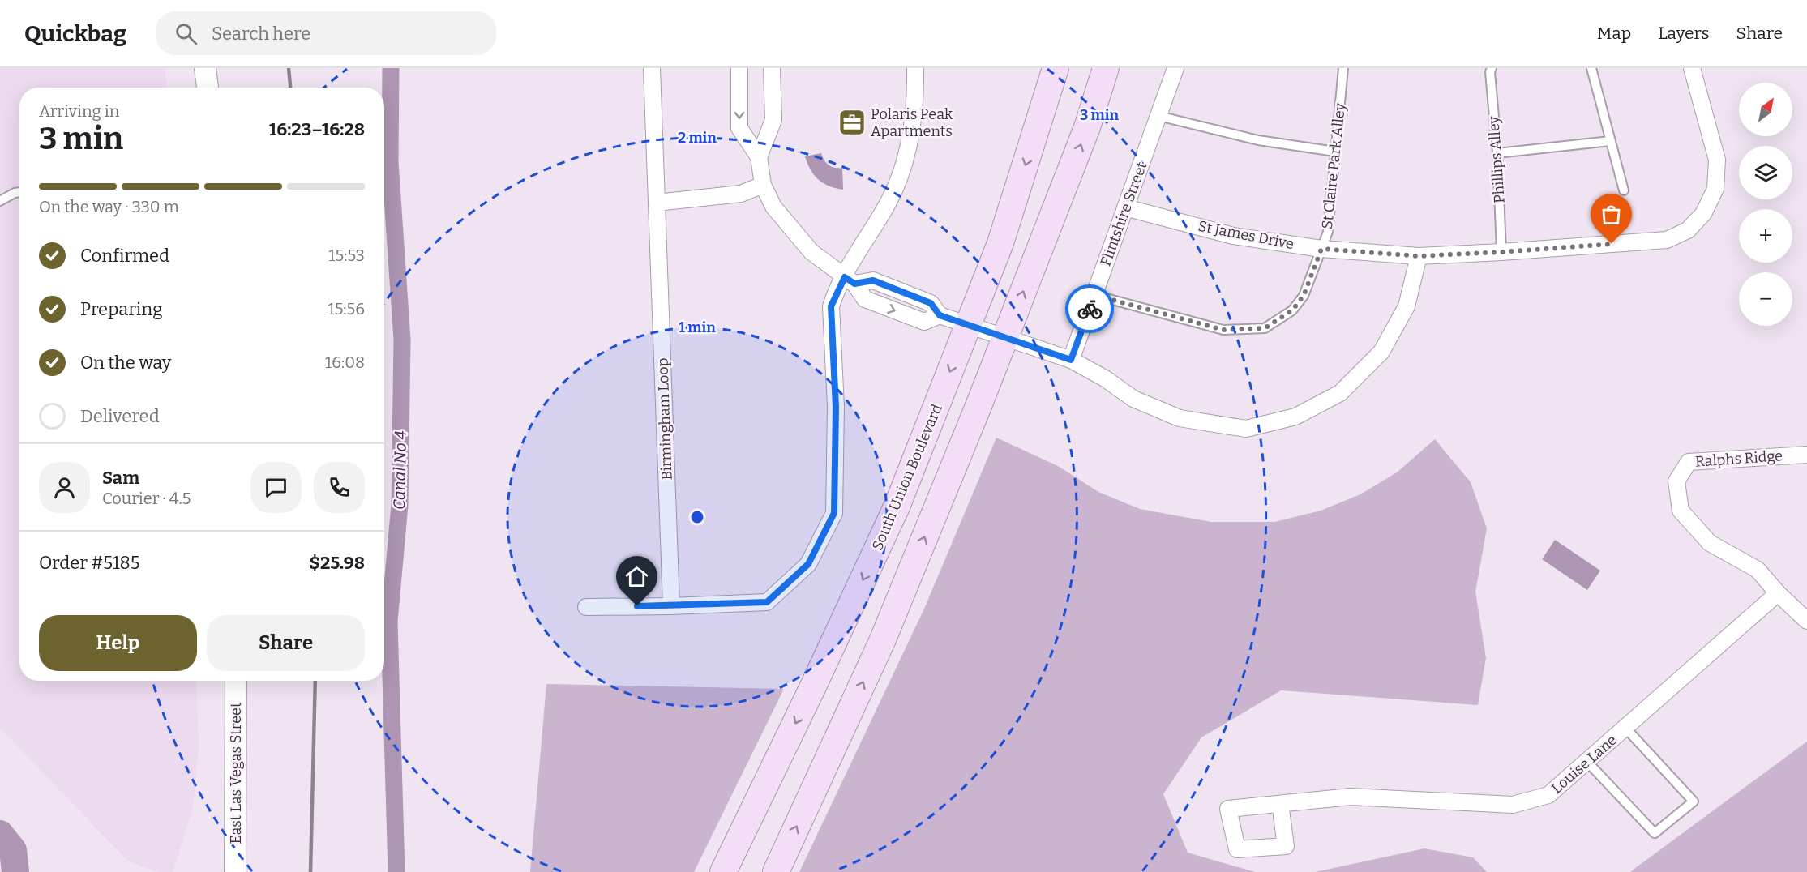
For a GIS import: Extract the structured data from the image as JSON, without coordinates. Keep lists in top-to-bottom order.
{
  "streets": {
    "main road": ["South Union Boulevard"],
    "street": [
      "Flintshire Street",
      "St James Drive",
      "Birmingham Loop",
      "Ralphs Ridge",
      "Louise Lane",
      "East Las Vegas Street"
    ],
    "lane": ["Phillips Alley", "St Claire Park Alley"]
  },
  "crossings": [
    ["Phillips Alley", "St James Drive"],
    ["St Claire Park Alley", "Flintshire Street"],
    ["St Claire Park Alley", "St James Drive"],
    ["Flintshire Street", "St James Drive"],
    ["Ralphs Ridge", "Louise Lane"]
  ],
  "water": ["Canal No 4"],
  "places": {
    "office": ["Polaris Peak Apartments"]
  },
  "north": "top right",
  "page": {
    "header": "Quickbag",
    "search": "Search here",
    "nav": ["Map", "Layers", "Share"],
    "map_buttons": ["+", "−"],
    "heading": ["3 min", "Arriving in", "16:23–16:28"],
    "panel": [
      "Sam",
      "Courier · 4.5",
      "Order #5185",
      "$25.98"
    ],
    "bar": "On the way · 330 m",
    "list": [
      ["Confirmed", "15:53"],
      ["Preparing", "15:56"],
      ["On the way", "16:08"],
      "Delivered"
    ],
    "buttons": ["Help", "Share"]
  },
  "rings": ["3 min", "2 min", "1 min"]
}
